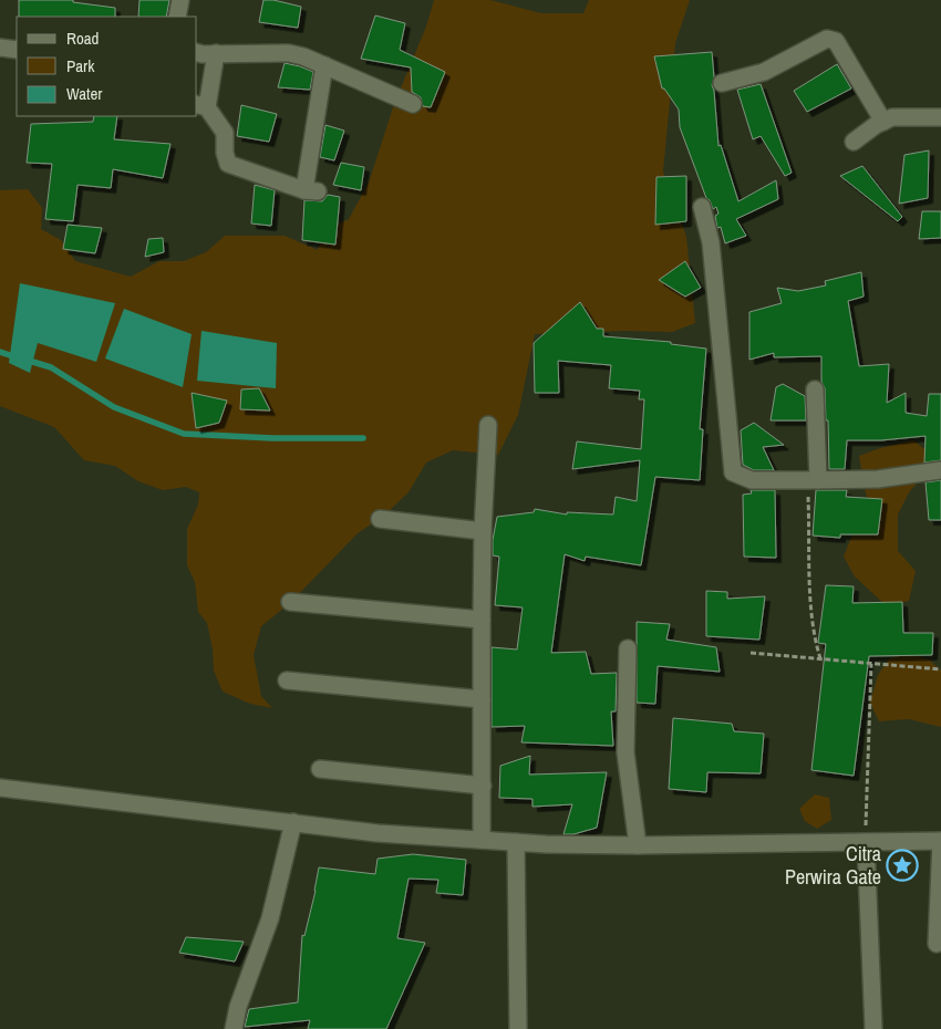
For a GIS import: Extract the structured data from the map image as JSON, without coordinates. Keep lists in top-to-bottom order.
{
  "places": {
    "place": ["Citra Perwira Gate"]
  },
  "legend": ["Road", "Park", "Water"]
}
